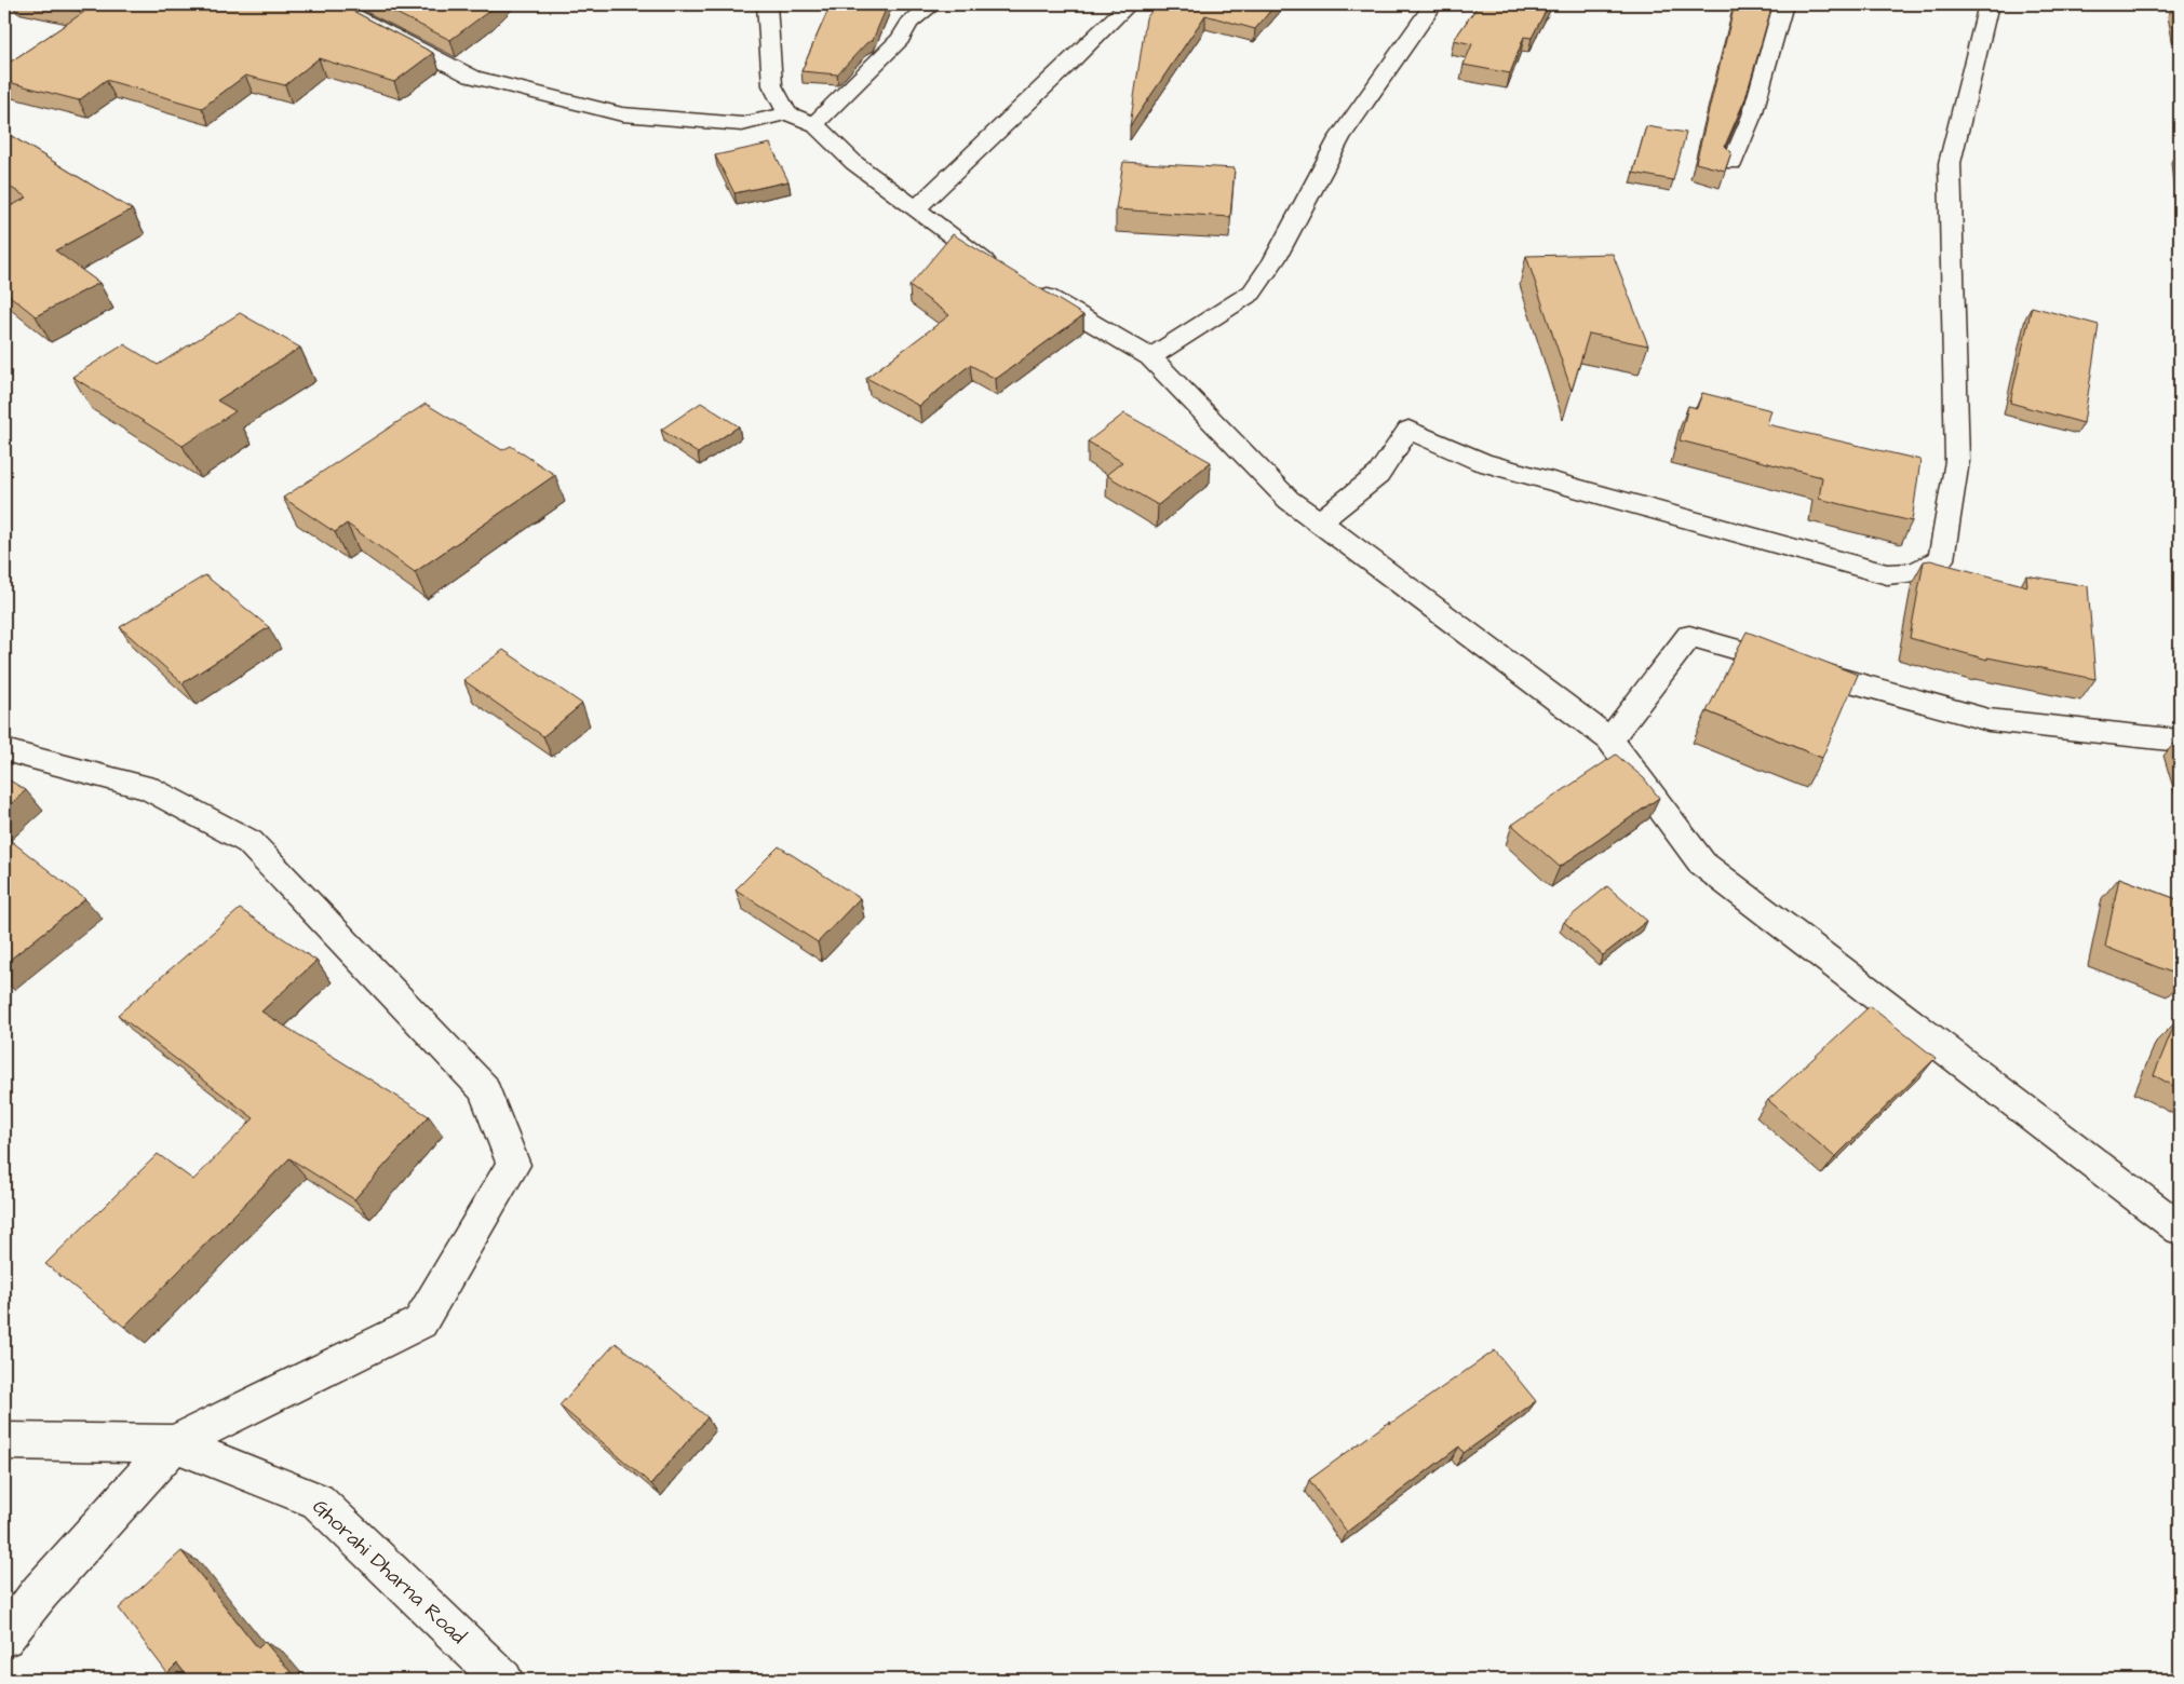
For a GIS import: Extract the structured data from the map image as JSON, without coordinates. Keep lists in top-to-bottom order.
{
  "streets": {
    "street": ["Ghorahi Dharna Road"]
  }
}
